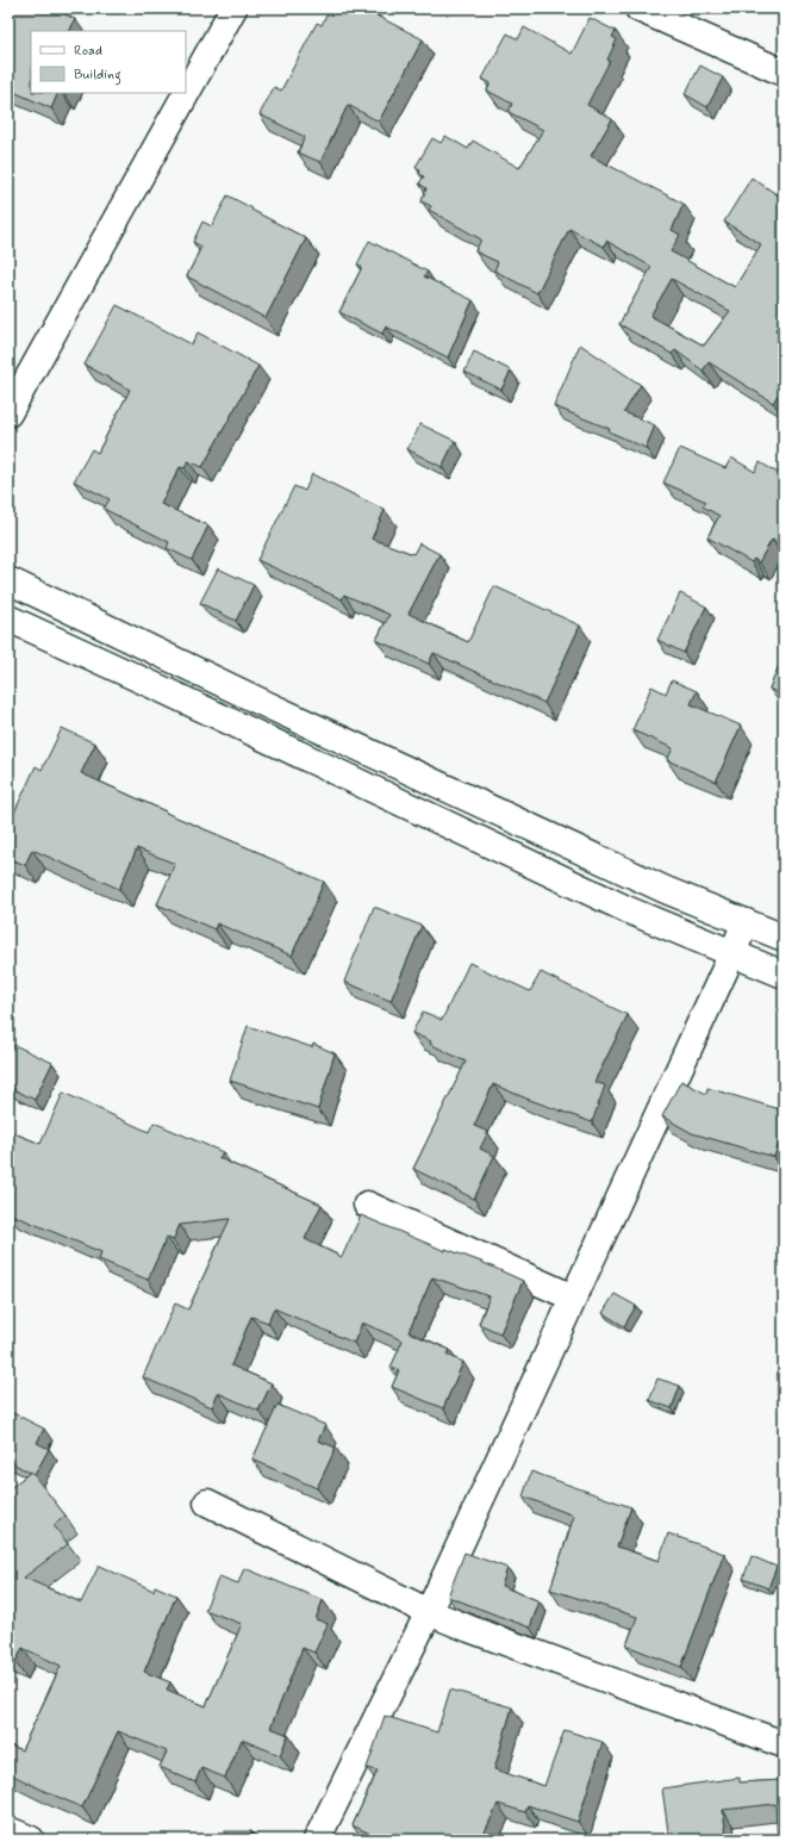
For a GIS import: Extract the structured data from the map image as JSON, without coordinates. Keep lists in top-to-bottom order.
{
  "legend": ["Road", "Building"]
}
